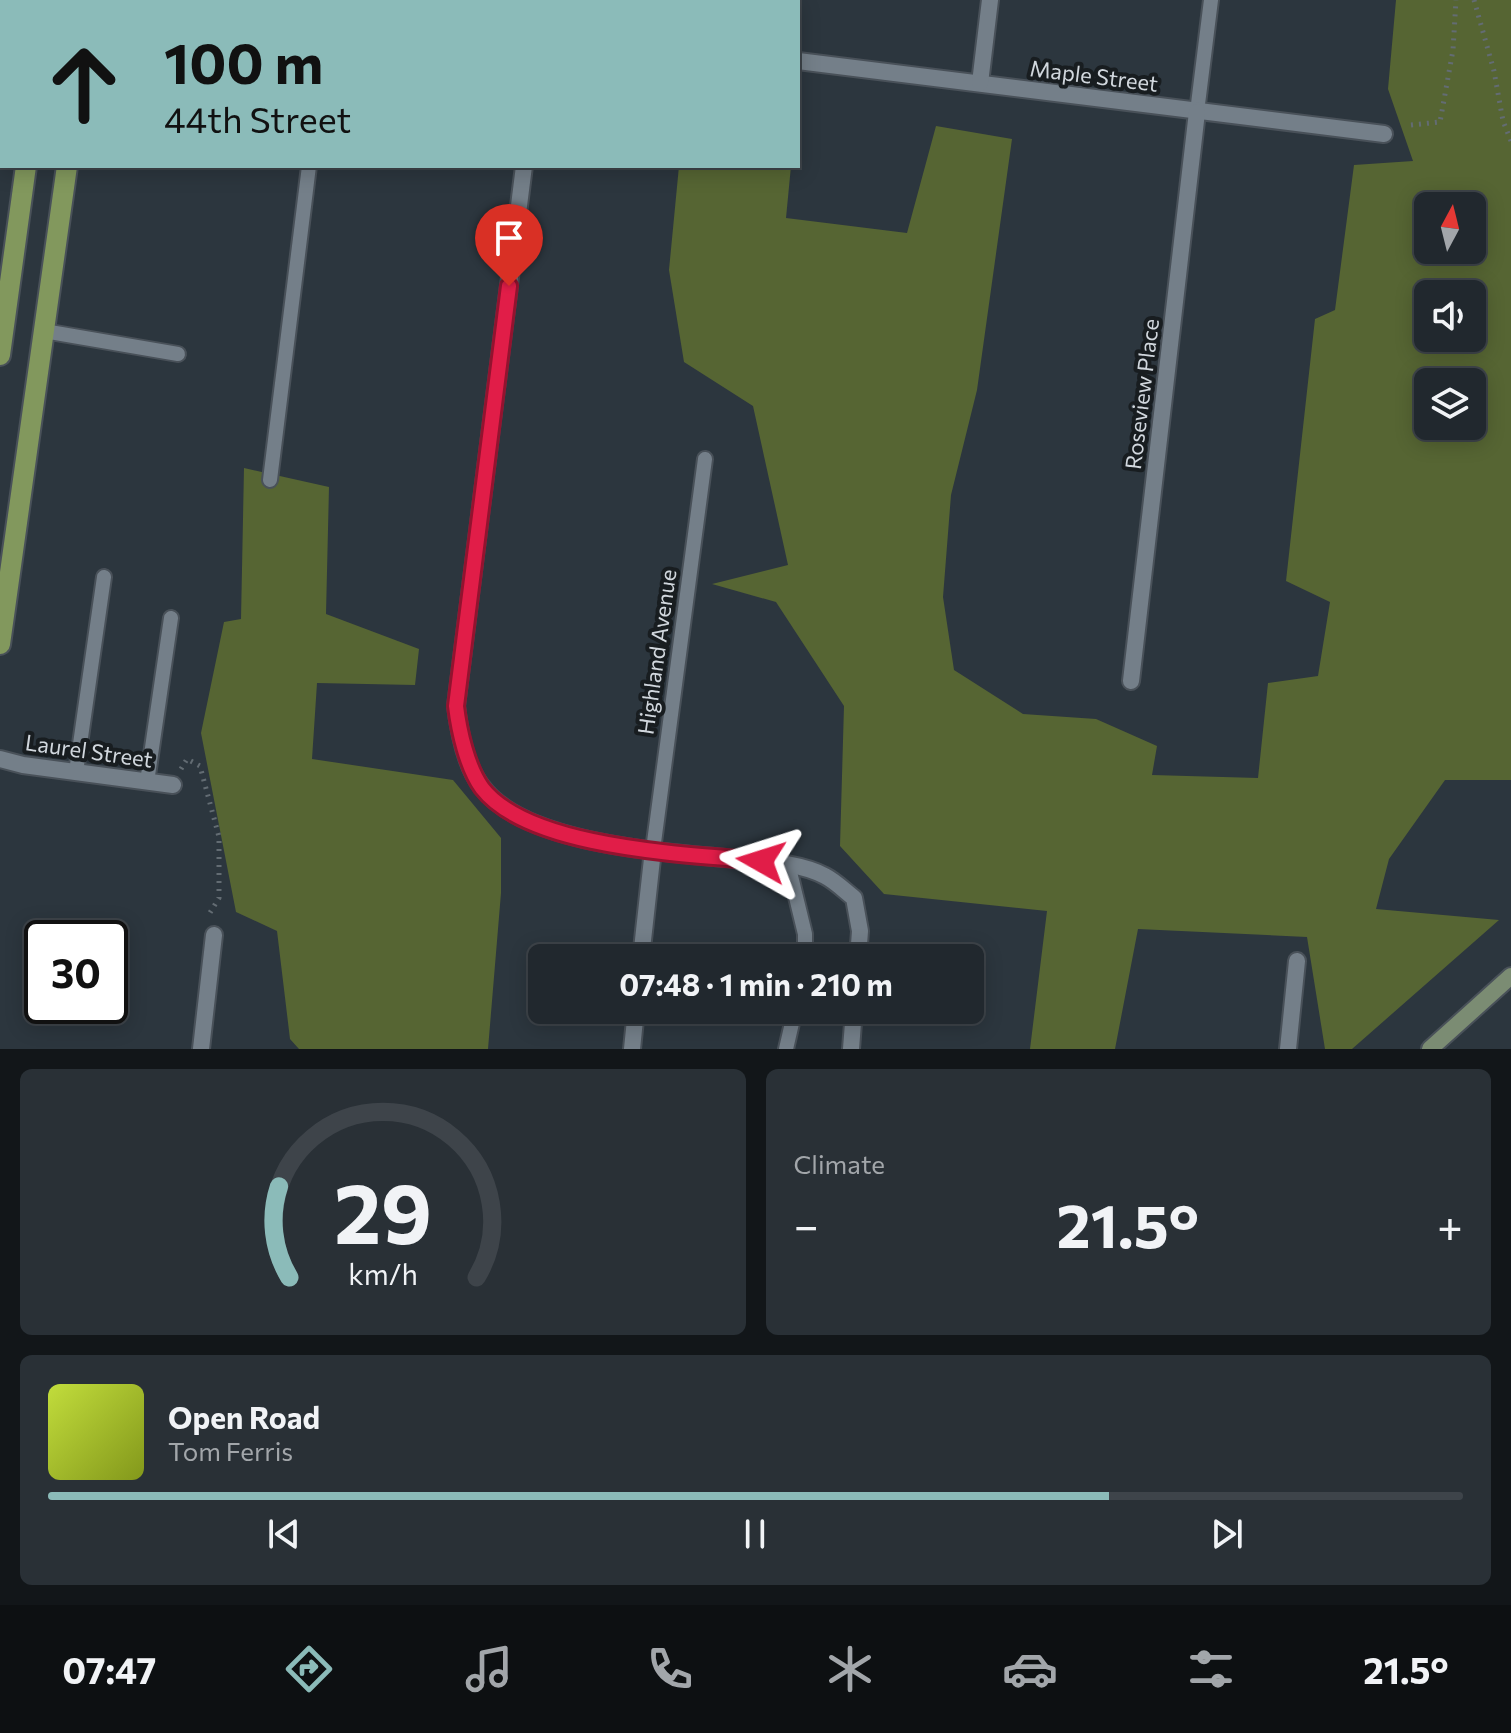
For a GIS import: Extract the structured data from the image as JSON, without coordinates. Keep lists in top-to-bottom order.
{
  "streets": {
    "street": ["Maple Street", "Roseview Place", "Laurel Street"],
    "lane": ["Highland Avenue"]
  },
  "crossings": [
    ["Maple Street", "Roseview Place"]
  ],
  "north": "top",
  "page": {
    "turn": ["100 m", "44th Street"],
    "limit": "30",
    "trip": "07:48 · 1 min · 210 m",
    "tile": "Climate",
    "heat": ["−", "21.5°", "+"],
    "song": ["Open Road", "Tom Ferris"],
    "tabs": ["07:47", "21.5°"],
    "gauge": ["29", "km/h"]
  }
}
